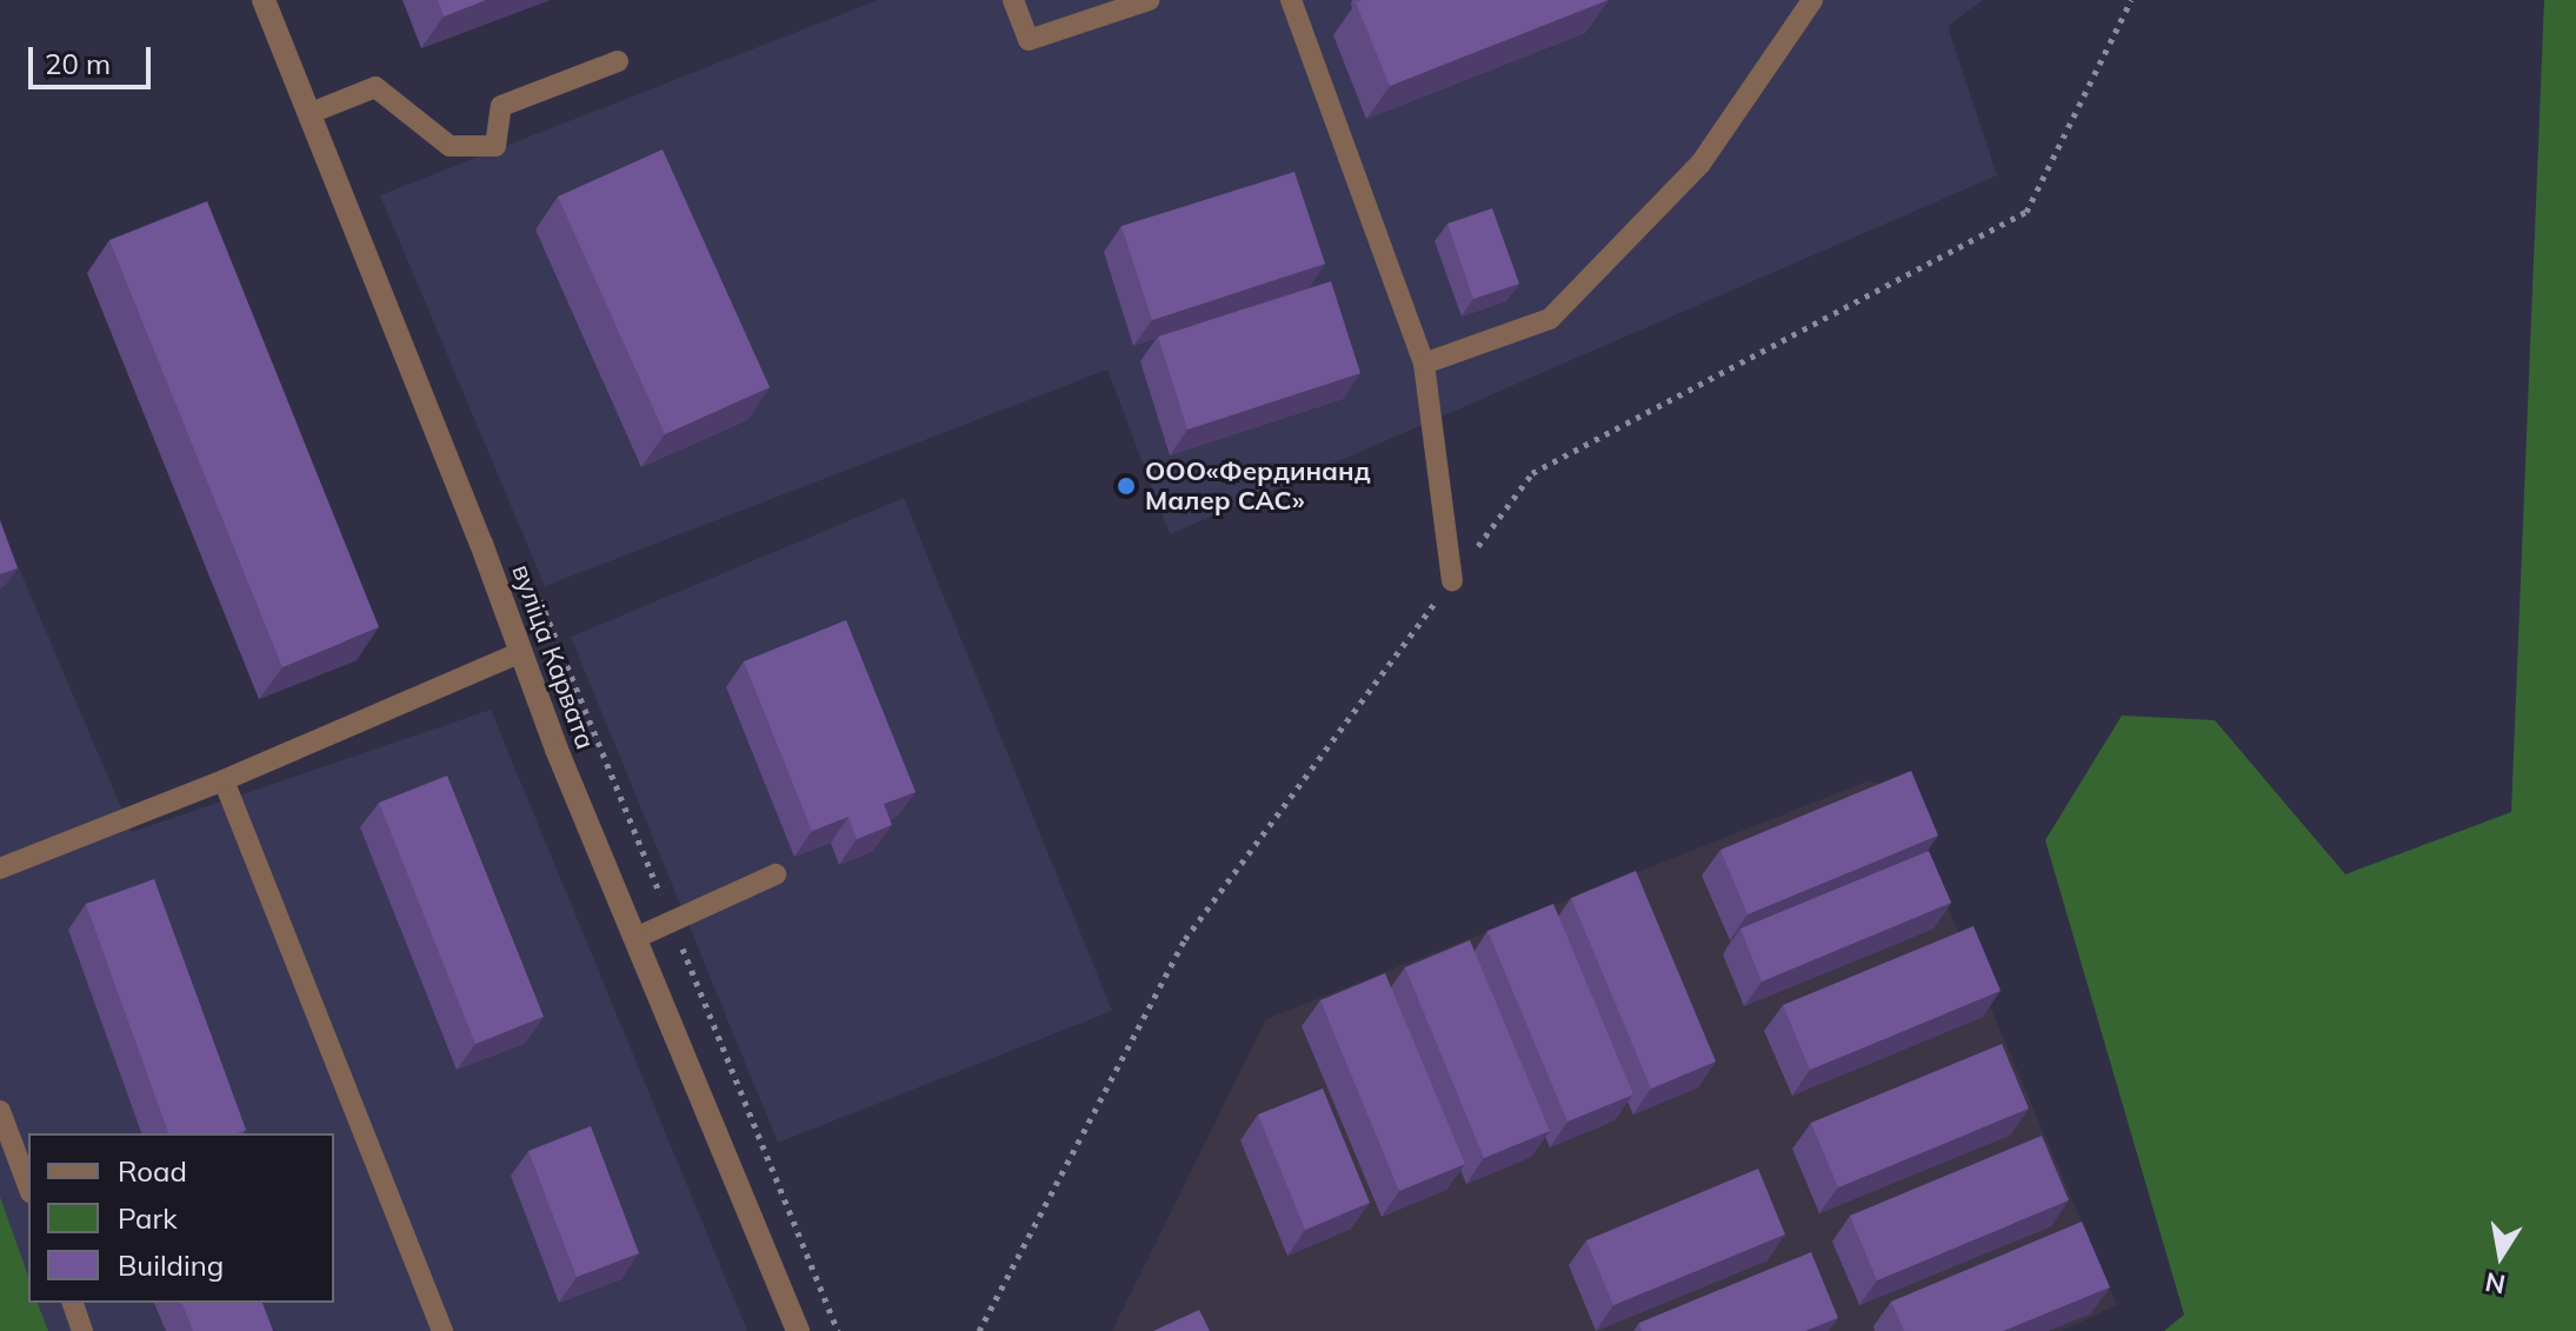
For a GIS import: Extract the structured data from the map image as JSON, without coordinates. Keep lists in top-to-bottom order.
{
  "streets": {
    "street": ["вуліца Карвата"]
  },
  "places": ["ООО«Фердинанд Малер САС»"],
  "legend": ["Road", "Park", "Building"],
  "scale_bar": "20 m",
  "north": "bottom"
}
